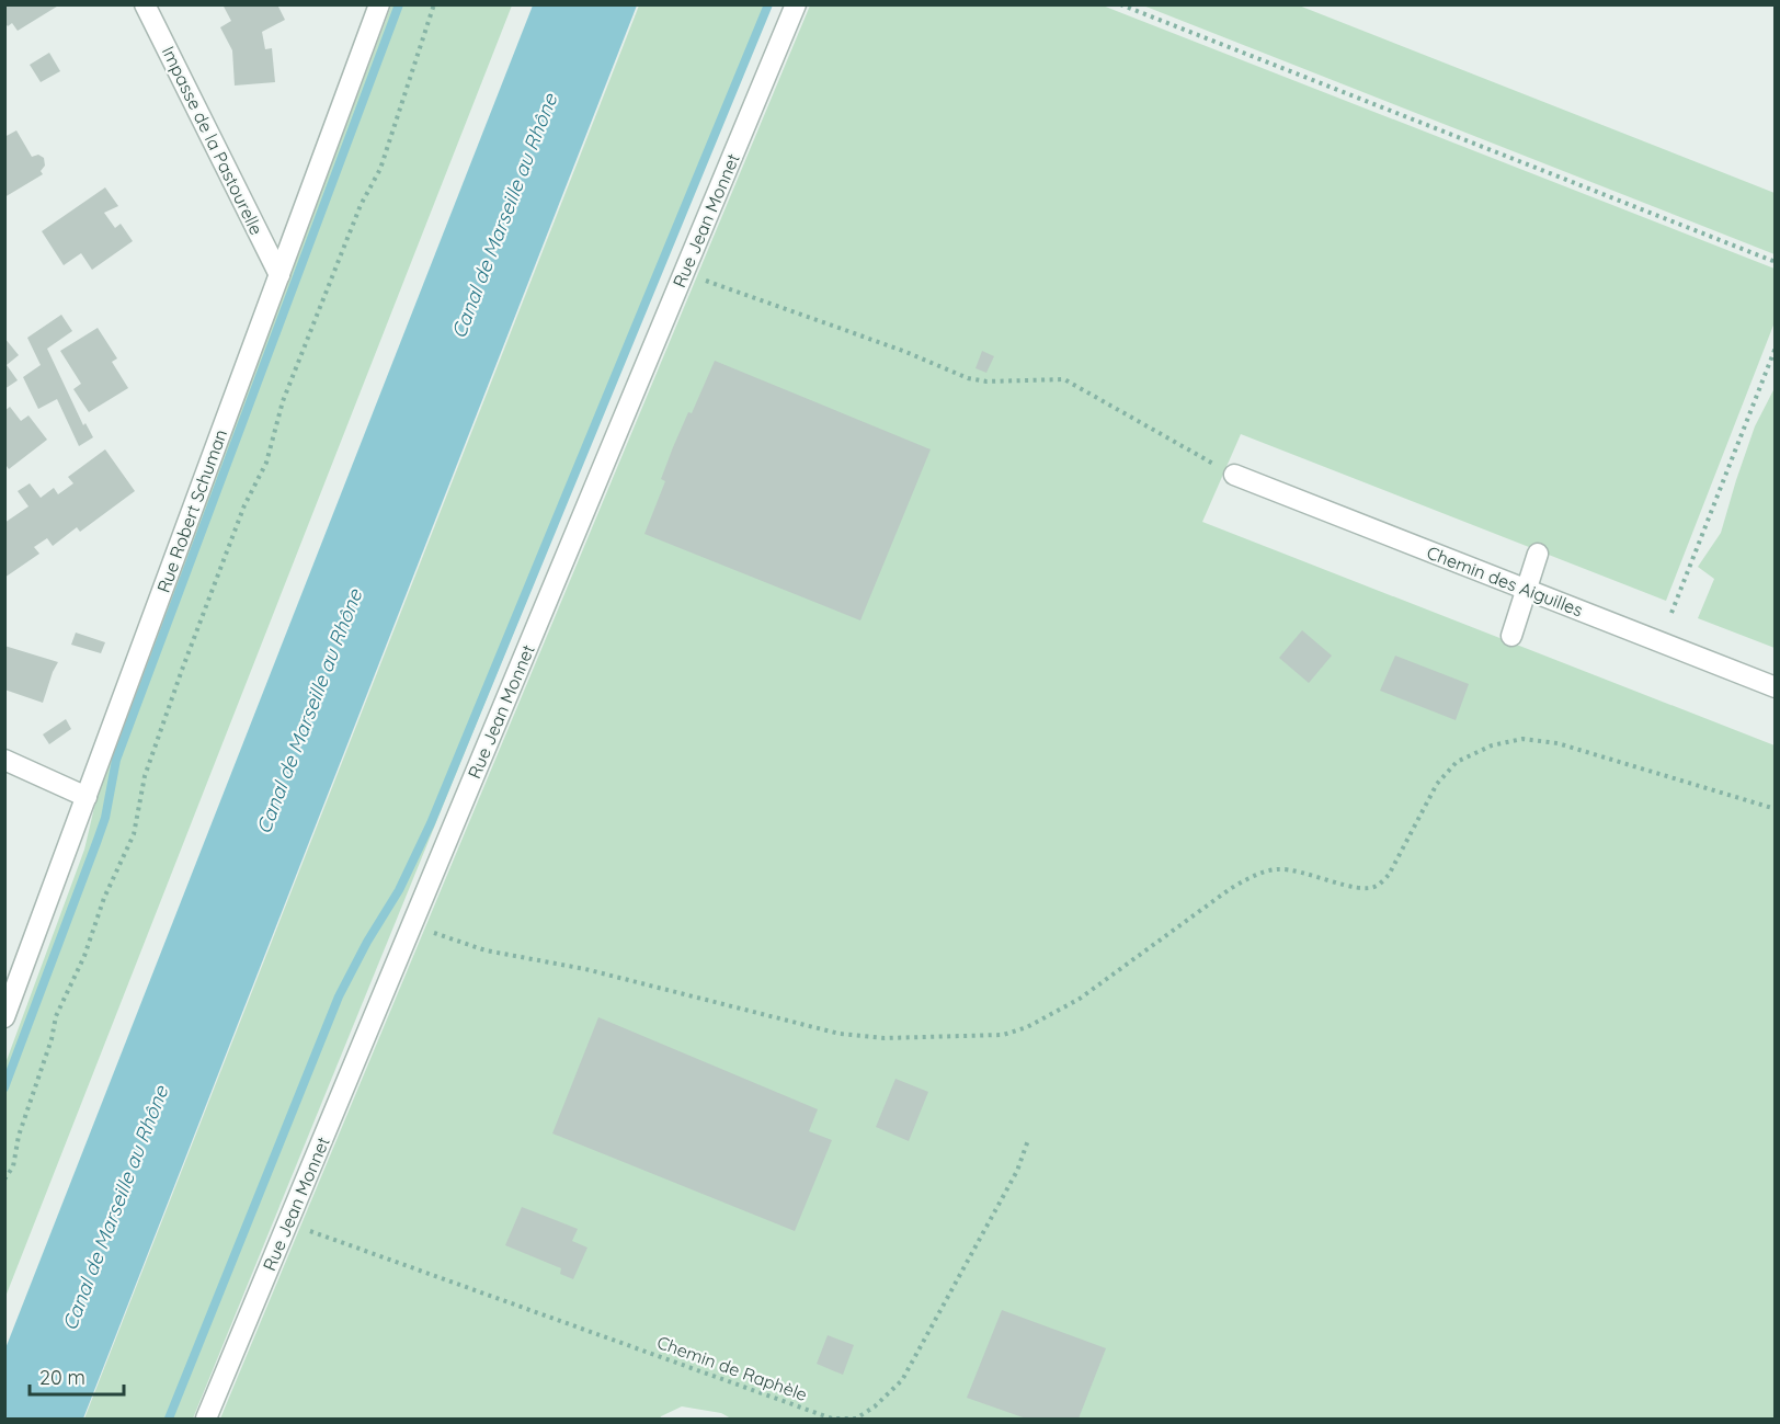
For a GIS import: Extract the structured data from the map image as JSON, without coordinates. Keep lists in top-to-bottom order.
{
  "streets": {
    "street": [
      "Impasse de la Pastourelle",
      "Rue Jean Monnet",
      "Rue Robert Schuman",
      "Chemin des Aiguilles"
    ],
    "path": ["Chemin de Raphèle"]
  },
  "crossings": [
    ["Impasse de la Pastourelle", "Rue Robert Schuman"],
    ["Rue Jean Monnet", "Chemin de Raphèle"]
  ],
  "water": ["Canal de Marseille au Rhône"],
  "scale_bar": "20 m"
}
